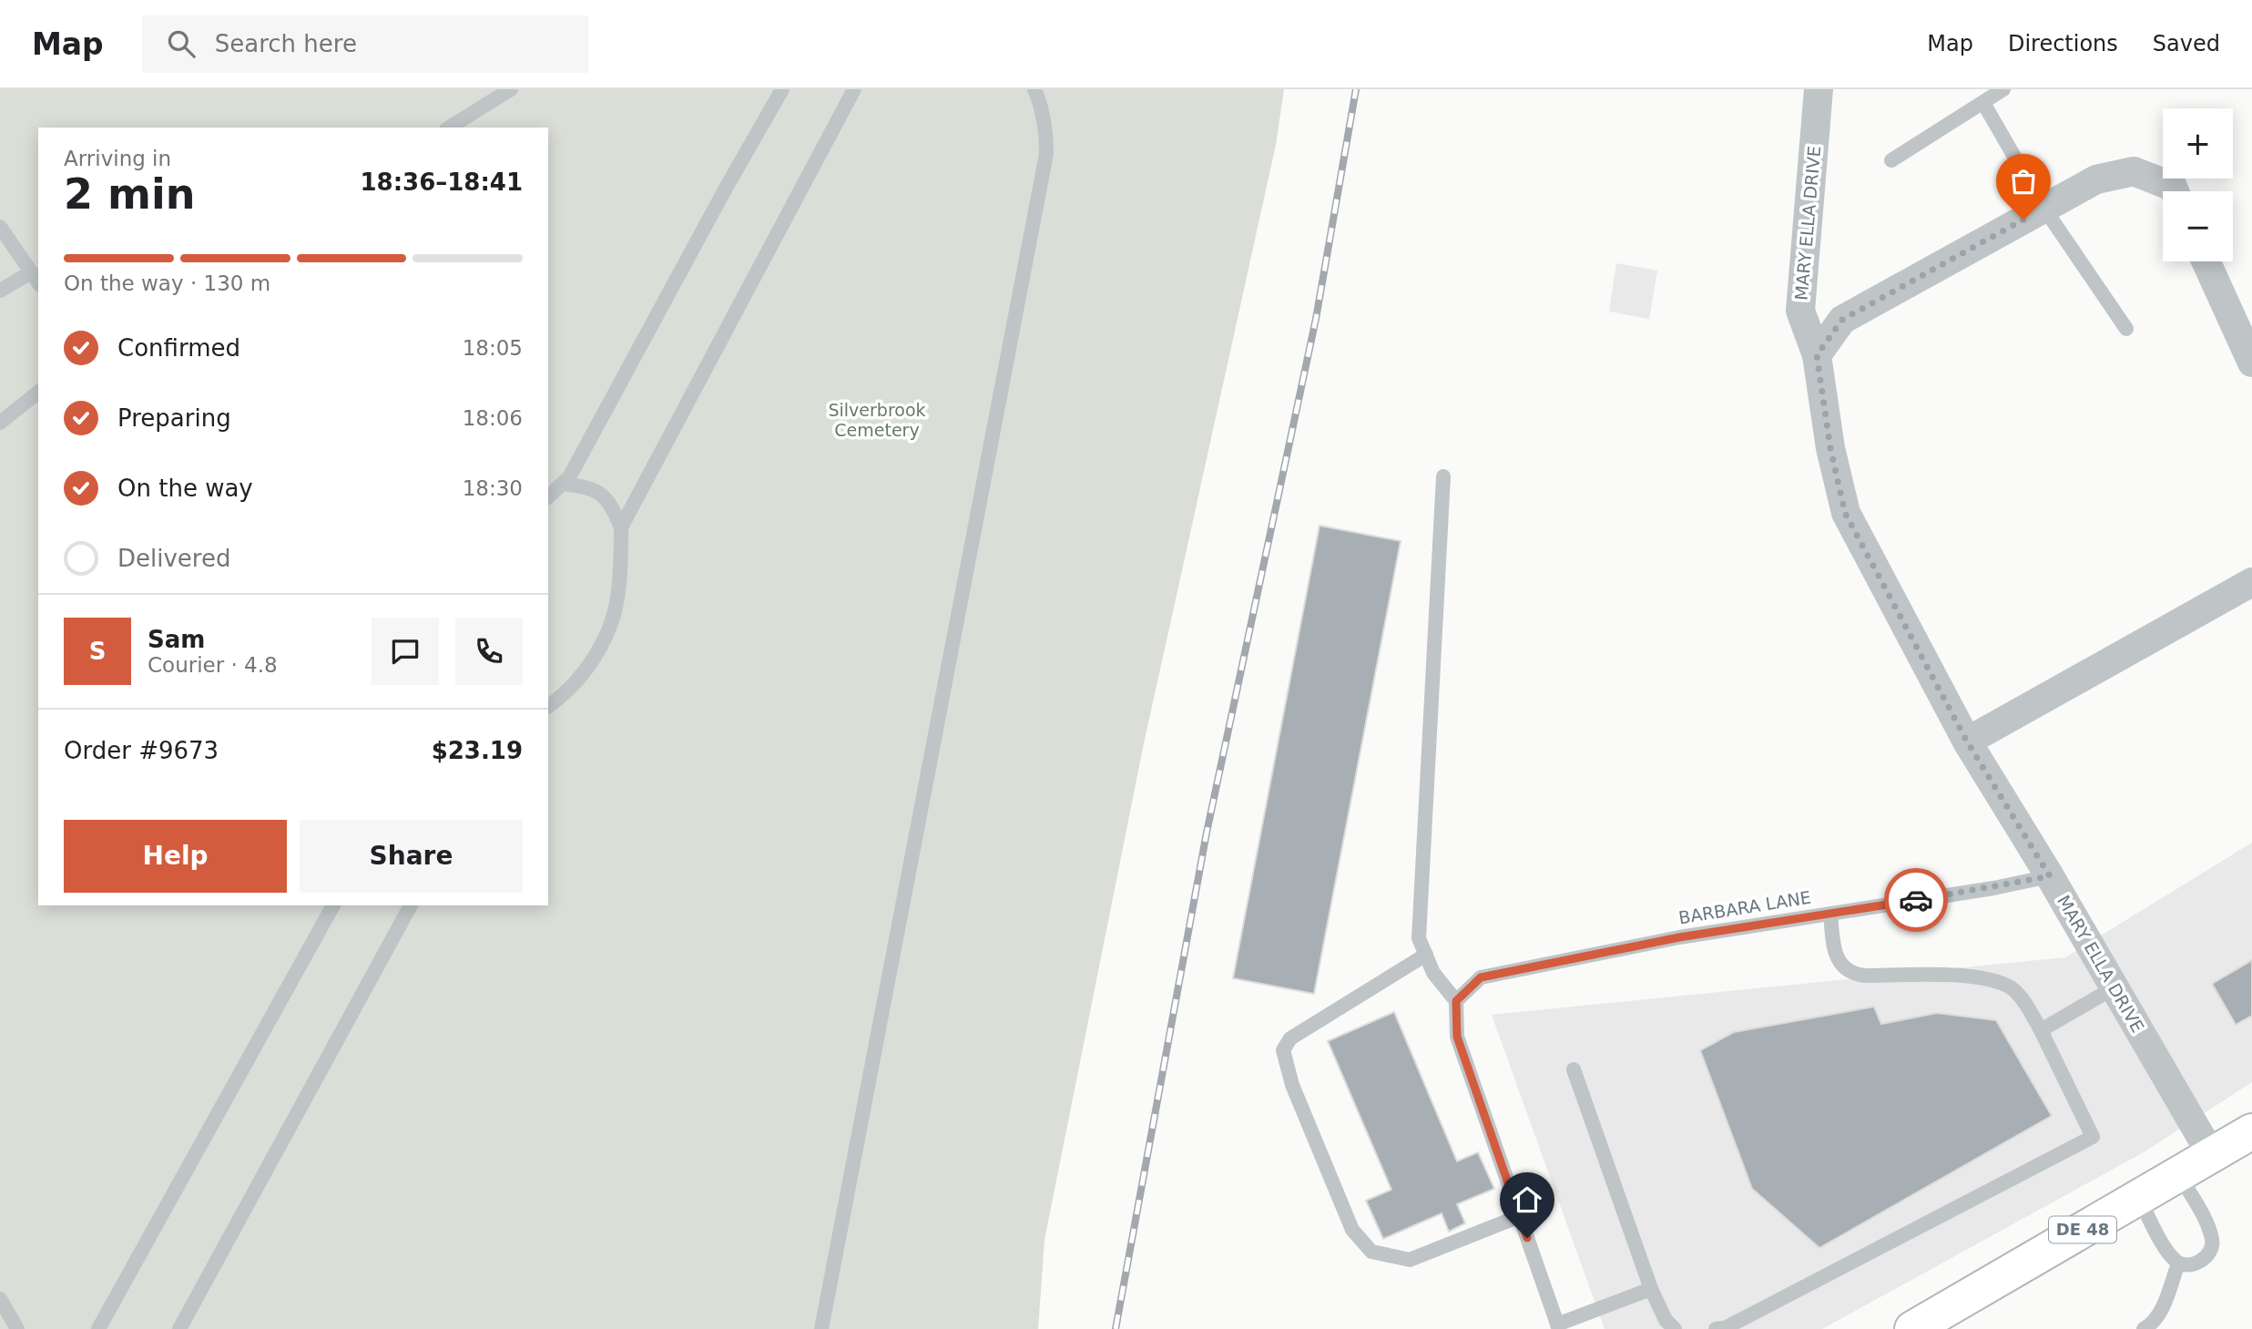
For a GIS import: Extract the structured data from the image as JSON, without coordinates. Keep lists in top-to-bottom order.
{
  "streets": {
    "main road": ["DE 48"],
    "street": ["MARY ELLA DRIVE"],
    "lane": ["BARBARA LANE"]
  },
  "crossings": [
    ["MARY ELLA DRIVE", "BARBARA LANE"],
    ["MARY ELLA DRIVE", "DE 48"]
  ],
  "parks": ["Silverbrook Cemetery"],
  "page": {
    "header": "Map",
    "search": "Search here",
    "nav": ["Map", "Directions", "Saved"],
    "map_buttons": ["+", "−"],
    "heading": ["2 min", "Arriving in", "18:36–18:41"],
    "panel": [
      "Sam",
      "Courier · 4.8",
      "Order #9673",
      "$23.19"
    ],
    "bar": "On the way · 130 m",
    "list": [
      ["Confirmed", "18:05"],
      ["Preparing", "18:06"],
      ["On the way", "18:30"],
      "Delivered"
    ],
    "round": "S",
    "buttons": ["Help", "Share"]
  }
}
